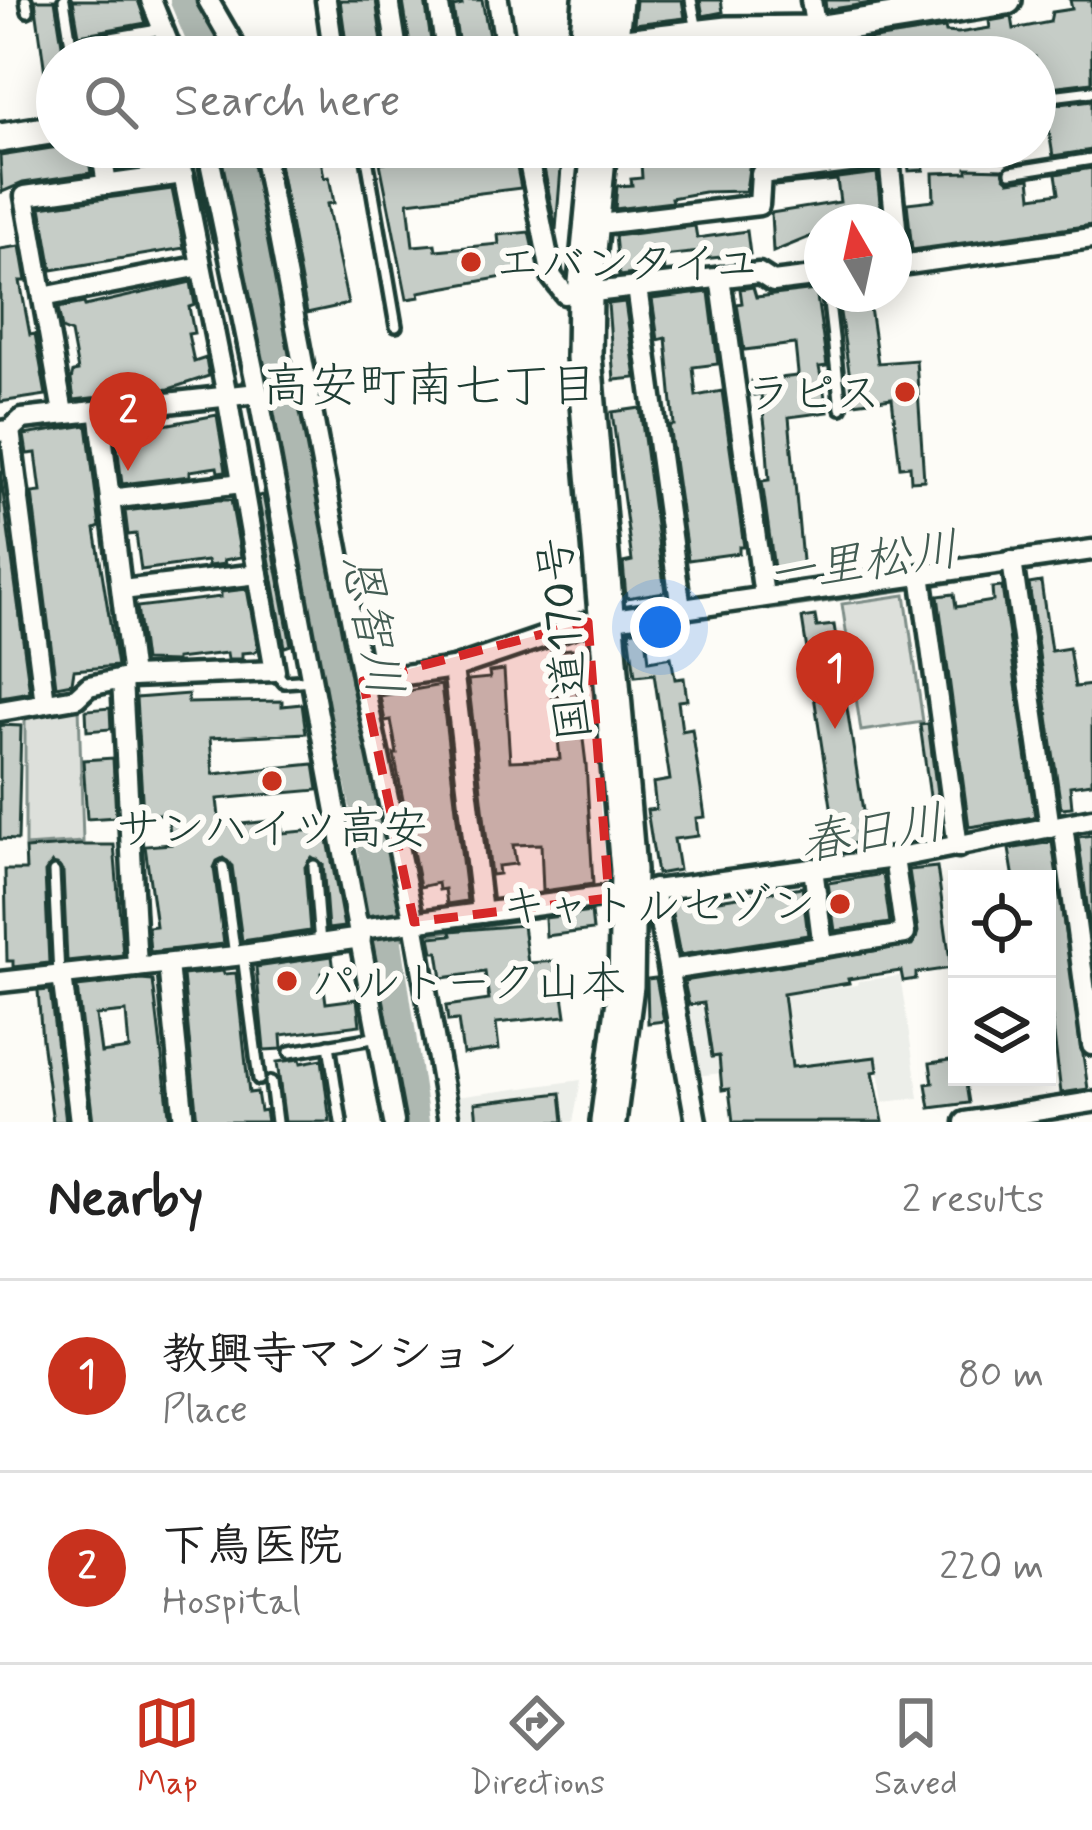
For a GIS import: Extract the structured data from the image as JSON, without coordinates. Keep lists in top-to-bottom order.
{
  "streets": {
    "highway": ["国道170号"]
  },
  "districts": ["高安町南七丁目"],
  "water": ["一里松川", "恩智川", "春日川"],
  "places": [
    "エバンタイユ",
    "ラピス",
    "サンハイツ高安",
    "キャトルセゾン",
    "パルトーク山本"
  ],
  "north": "top",
  "page": {
    "search": "Search here",
    "pins": ["2", "1"],
    "heading": ["Nearby", "2 results"],
    "list": [
      {
        "mark": "1",
        "name": "教興寺マンション",
        "note": "Place",
        "value": "80 m"
      },
      {
        "mark": "2",
        "name": "下鳥医院",
        "note": "Hospital",
        "value": "220 m"
      }
    ],
    "nav": ["Map", "Directions", "Saved"]
  }
}
